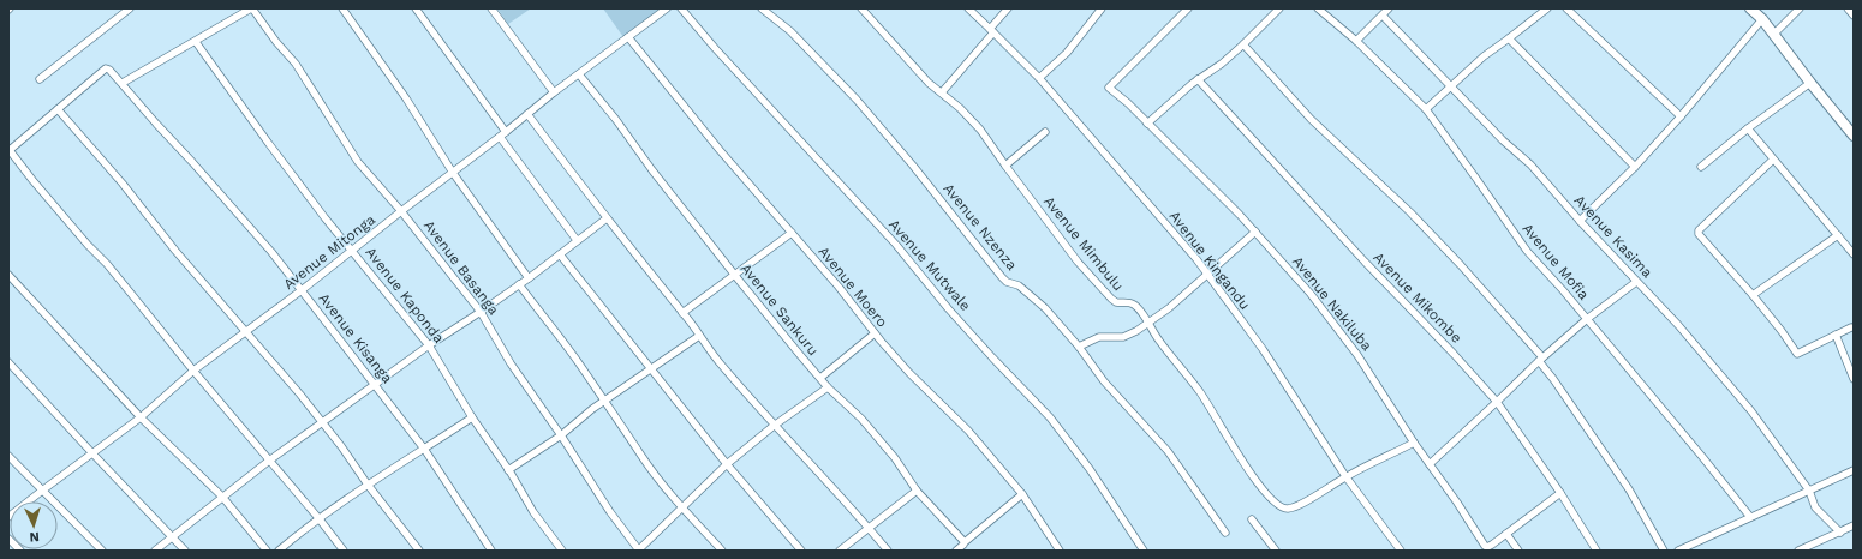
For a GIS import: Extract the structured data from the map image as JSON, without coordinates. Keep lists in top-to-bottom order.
{
  "streets": {
    "street": [
      "Avenue Nzenza",
      "Avenue Kasima",
      "Avenue Mimbulu",
      "Avenue Mitonga",
      "Avenue Kingandu",
      "Avenue Mofia",
      "Avenue Mutwale",
      "Avenue Basanga",
      "Avenue Moero",
      "Avenue Kaponda",
      "Avenue Mikombe",
      "Avenue Nakiluba",
      "Avenue Sankuru",
      "Avenue Kisanga"
    ]
  },
  "crossings": [
    ["Avenue Mimbulu", "Avenue Kingandu"],
    ["Avenue Mimbulu", "Avenue Nakiluba"],
    ["Avenue Mitonga", "Avenue Basanga"],
    ["Avenue Mitonga", "Avenue Moero"],
    ["Avenue Mitonga", "Avenue Kaponda"],
    ["Avenue Mitonga", "Avenue Sankuru"],
    ["Avenue Mitonga", "Avenue Kisanga"]
  ],
  "north": "bottom"
}
